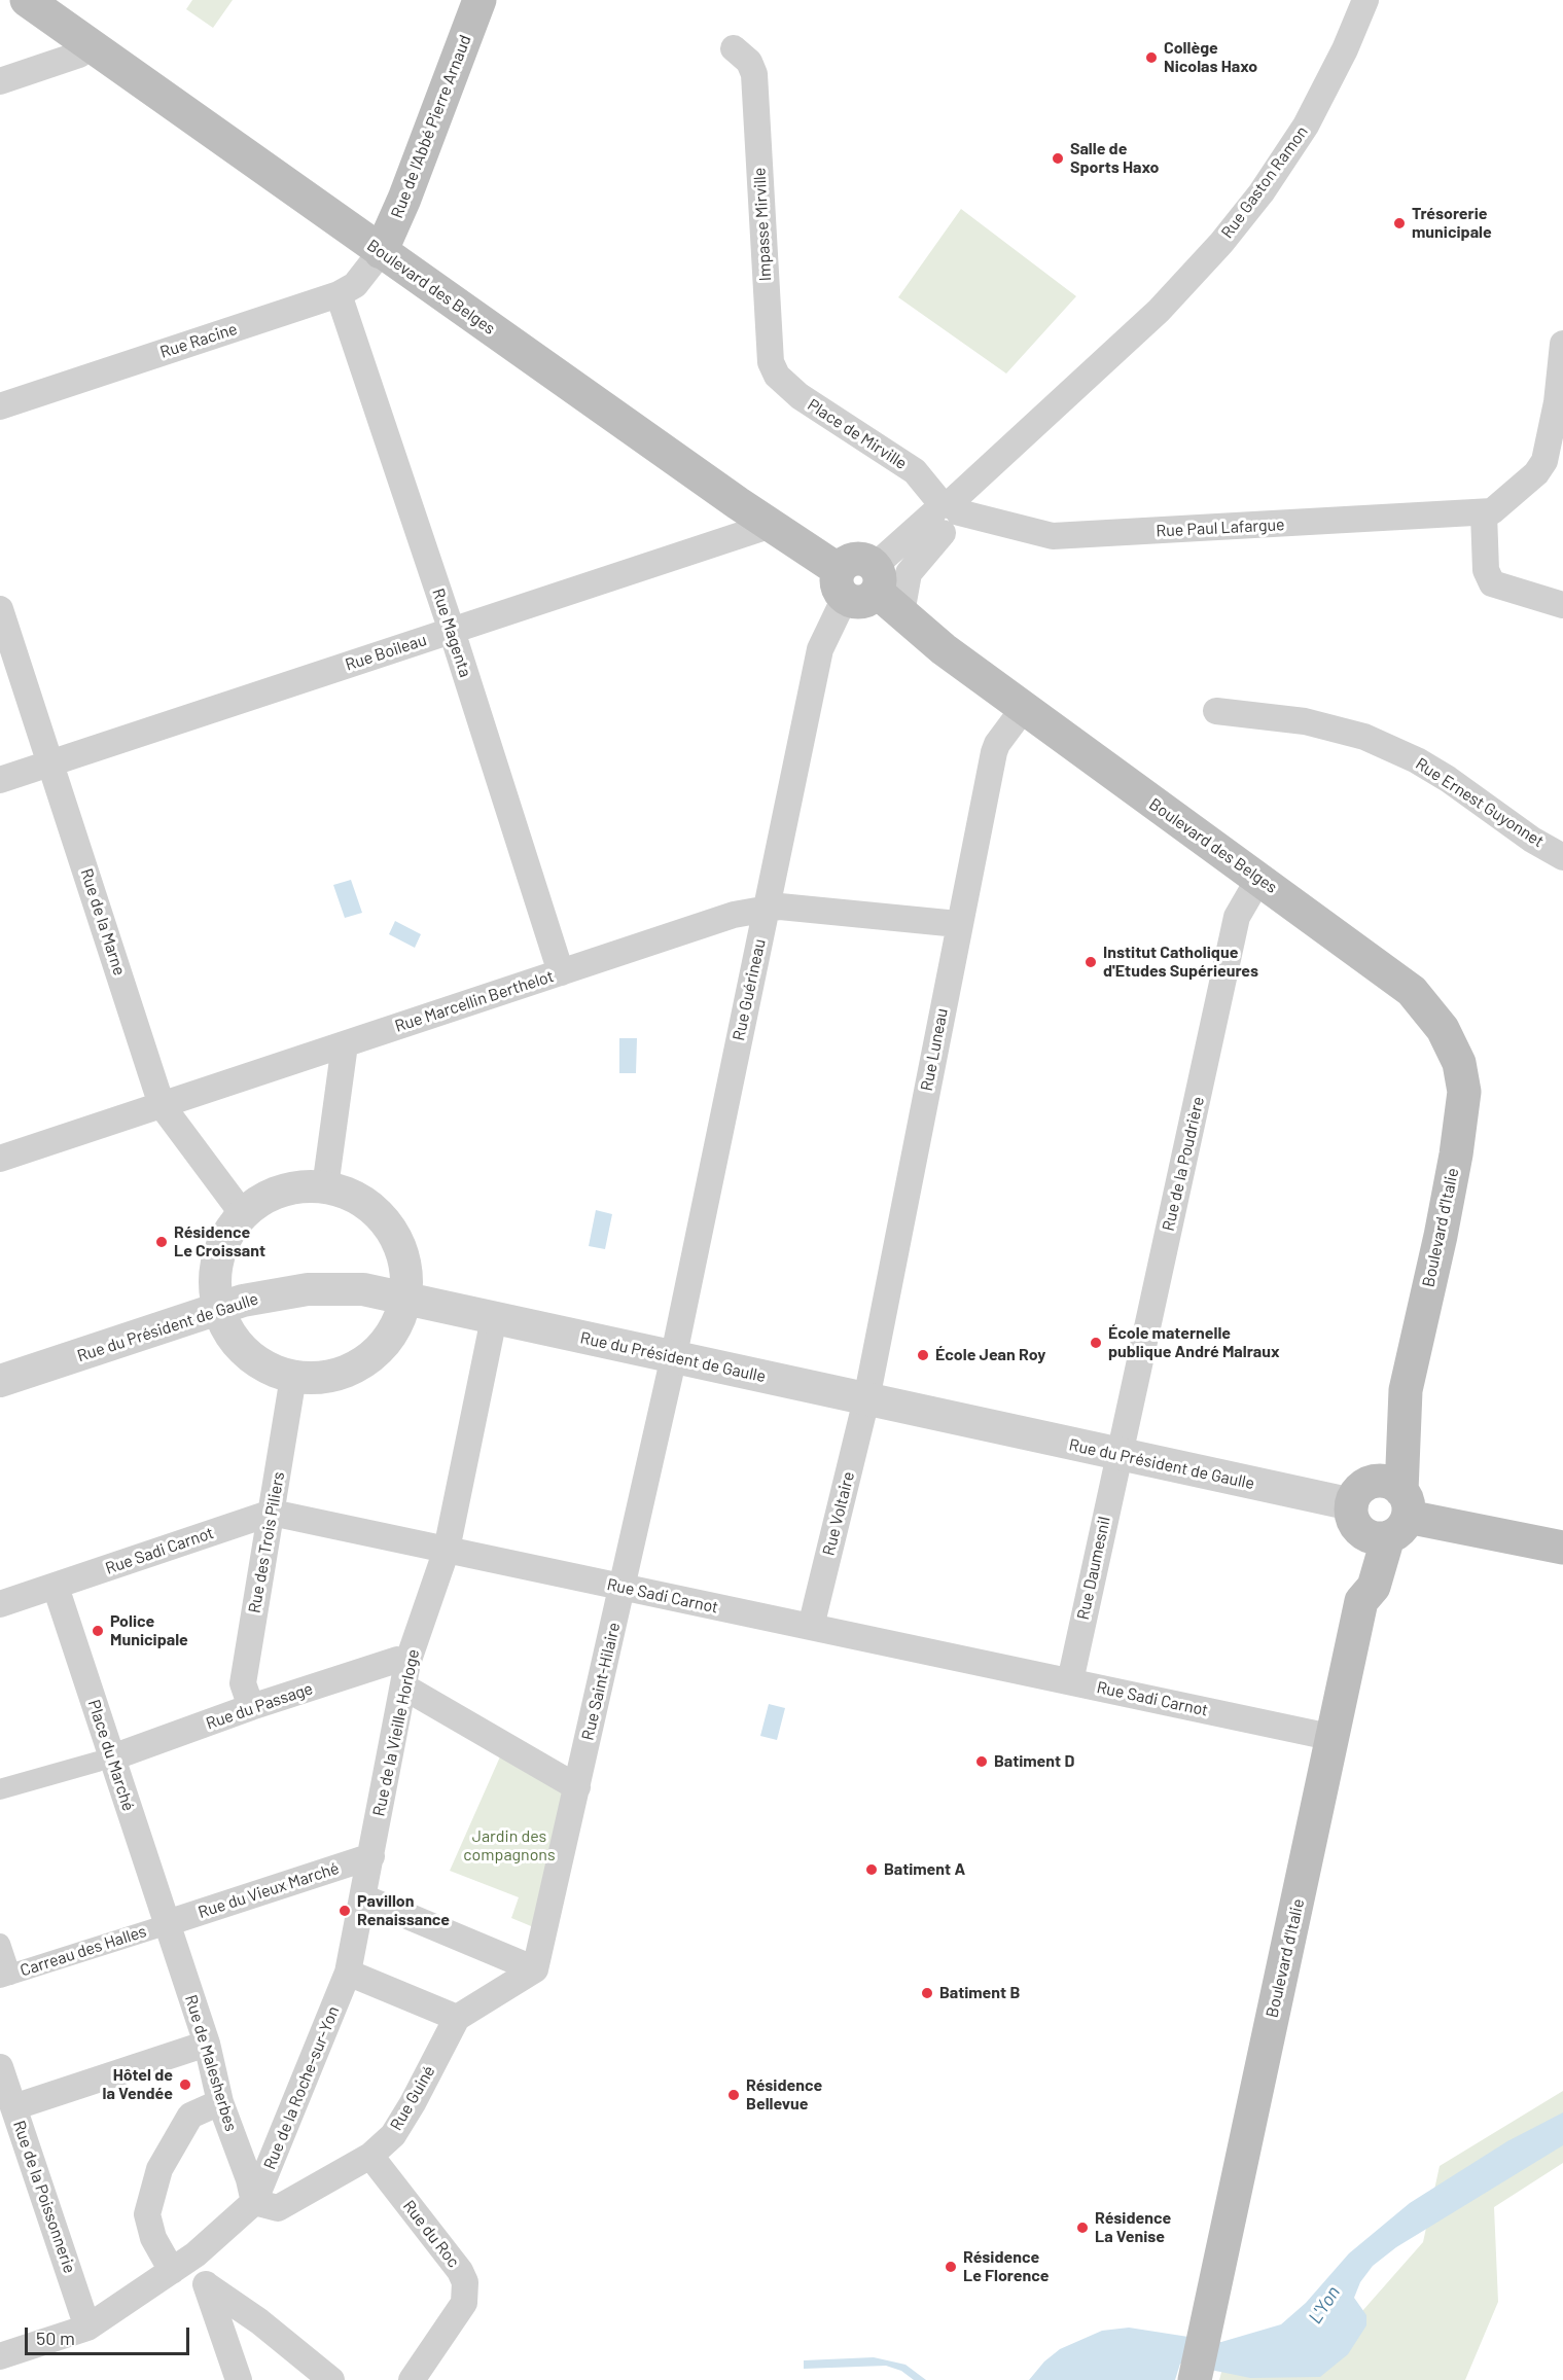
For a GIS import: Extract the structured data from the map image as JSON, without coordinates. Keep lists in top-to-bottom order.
{
  "streets": {
    "main road": ["Rue de l'Abbé Pierre Arnaud", "Boulevard des Belges", "Boulevard d'Italie"],
    "street": [
      "Rue Gaston Ramon",
      "Impasse Mirville",
      "Rue Racine",
      "Place de Mirville",
      "Rue Paul Lafargue",
      "Rue Magenta",
      "Rue Boileau",
      "Rue Ernest Guyonnet",
      "Rue de la Marne",
      "Rue Guérineau",
      "Rue Marcellin Berthelot",
      "Rue Luneau",
      "Rue de la Poudrière",
      "Rue du Président de Gaulle",
      "Rue Voltaire",
      "Rue des Trois Piliers",
      "Rue Sadi Carnot",
      "Rue Daumesnil",
      "Rue Saint-Hilaire",
      "Rue du Passage",
      "Rue de la Vieille Horloge",
      "Place du Marché",
      "Rue du Vieux Marché",
      "Carreau des Halles",
      "Rue de Malesherbes",
      "Rue de la Roche-sur-Yon",
      "Rue Guiné",
      "Rue de la Poissonnerie",
      "Rue du Roc"
    ]
  },
  "crossings": [
    ["Rue de l'Abbé Pierre Arnaud", "Boulevard des Belges"],
    ["Rue de l'Abbé Pierre Arnaud", "Rue Racine"],
    ["Rue Gaston Ramon", "Place de Mirville"],
    ["Rue Gaston Ramon", "Rue Paul Lafargue"],
    ["Rue Gaston Ramon", "Rue Guérineau"],
    ["Impasse Mirville", "Place de Mirville"],
    ["Boulevard des Belges", "Rue Racine"],
    ["Boulevard des Belges", "Rue Boileau"],
    ["Boulevard des Belges", "Rue Guérineau"],
    ["Boulevard des Belges", "Rue Luneau"],
    ["Boulevard des Belges", "Rue de la Poudrière"],
    ["Boulevard des Belges", "Boulevard d'Italie"],
    ["Rue Racine", "Rue Magenta"],
    ["Place de Mirville", "Rue Paul Lafargue"],
    ["Place de Mirville", "Rue Guérineau"],
    ["Rue Paul Lafargue", "Rue Guérineau"],
    ["Rue Magenta", "Rue Boileau"],
    ["Rue Magenta", "Rue Marcellin Berthelot"],
    ["Rue Boileau", "Rue de la Marne"],
    ["Rue de la Marne", "Rue Marcellin Berthelot"],
    ["Rue Guérineau", "Rue Marcellin Berthelot"],
    ["Rue Guérineau", "Rue du Président de Gaulle"],
    ["Rue Guérineau", "Rue Saint-Hilaire"],
    ["Rue Marcellin Berthelot", "Rue Luneau"],
    ["Rue Luneau", "Rue du Président de Gaulle"],
    ["Rue Luneau", "Rue Voltaire"],
    ["Rue de la Poudrière", "Rue du Président de Gaulle"],
    ["Rue de la Poudrière", "Rue Daumesnil"],
    ["Boulevard d'Italie", "Rue du Président de Gaulle"],
    ["Boulevard d'Italie", "Rue Sadi Carnot"],
    ["Rue du Président de Gaulle", "Rue Voltaire"],
    ["Rue du Président de Gaulle", "Rue Daumesnil"],
    ["Rue du Président de Gaulle", "Rue Saint-Hilaire"],
    ["Rue du Président de Gaulle", "Rue de la Vieille Horloge"],
    ["Rue Voltaire", "Rue Sadi Carnot"],
    ["Rue des Trois Piliers", "Rue Sadi Carnot"],
    ["Rue des Trois Piliers", "Rue du Passage"],
    ["Rue Sadi Carnot", "Rue Daumesnil"],
    ["Rue Sadi Carnot", "Rue Saint-Hilaire"],
    ["Rue Sadi Carnot", "Rue de la Vieille Horloge"],
    ["Rue Sadi Carnot", "Place du Marché"],
    ["Rue du Passage", "Rue de la Vieille Horloge"],
    ["Rue du Passage", "Place du Marché"],
    ["Rue de la Vieille Horloge", "Rue du Vieux Marché"],
    ["Rue de la Vieille Horloge", "Rue de la Roche-sur-Yon"],
    ["Place du Marché", "Rue du Vieux Marché"],
    ["Place du Marché", "Carreau des Halles"],
    ["Place du Marché", "Rue de Malesherbes"],
    ["Rue du Vieux Marché", "Carreau des Halles"],
    ["Rue du Vieux Marché", "Rue de Malesherbes"],
    ["Carreau des Halles", "Rue de Malesherbes"],
    ["Rue de Malesherbes", "Rue de la Roche-sur-Yon"],
    ["Rue de Malesherbes", "Rue Guiné"],
    ["Rue de la Roche-sur-Yon", "Rue Guiné"],
    ["Rue Guiné", "Rue du Roc"]
  ],
  "water": ["L'Yon"],
  "parks": ["Jardin des compagnons"],
  "places": [
    "Collège Nicolas Haxo",
    "Salle de Sports Haxo",
    "Trésorerie municipale",
    "Institut Catholique d'Etudes Supérieures",
    "Résidence Le Croissant",
    "École maternelle publique André Malraux",
    "École Jean Roy",
    "Police Municipale",
    "Batiment D",
    "Batiment A",
    "Pavillon Renaissance",
    "Batiment B",
    "Hôtel de la Vendée",
    "Résidence Bellevue",
    "Résidence La Venise",
    "Résidence Le Florence"
  ],
  "scale_bar": "50 m"
}
